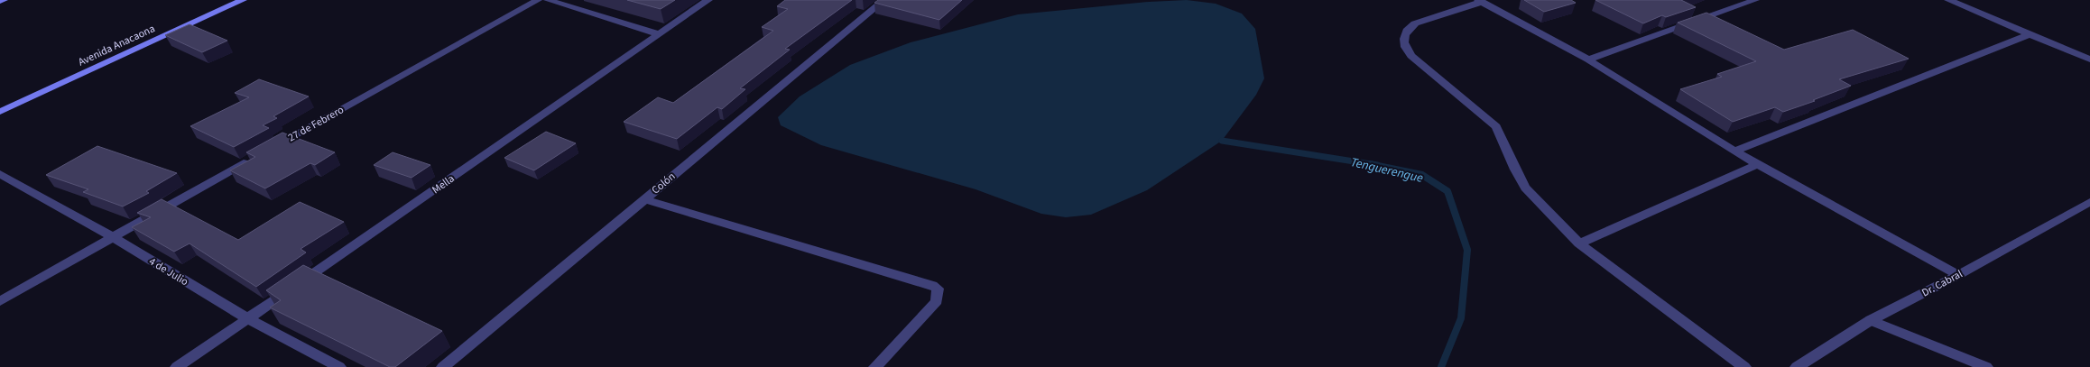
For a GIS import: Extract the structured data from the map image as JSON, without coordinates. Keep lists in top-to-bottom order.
{
  "streets": {
    "main road": ["Avenida Anacaona"],
    "street": [
      "27 de Febrero",
      "Colón",
      "Mella",
      "4 de Julio",
      "Dr. Cabral"
    ]
  },
  "crossings": [
    ["Mella", "4 de Julio"]
  ],
  "water": ["Tenguerengue"]
}
